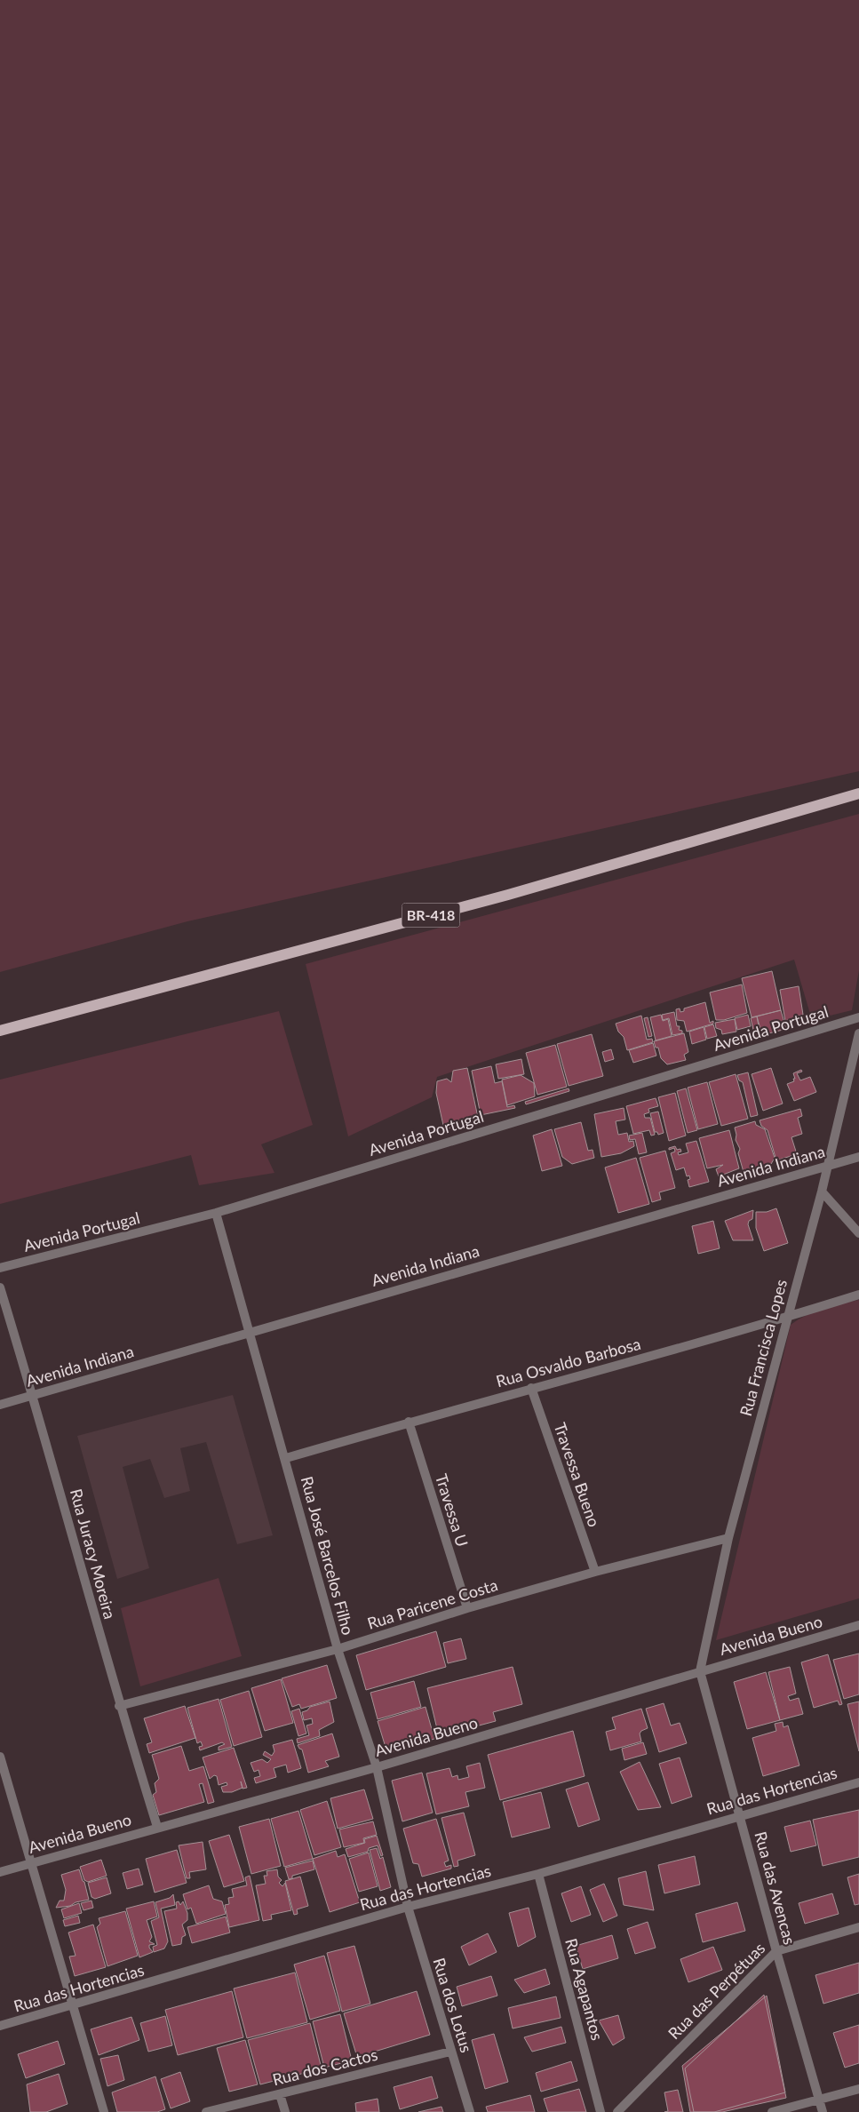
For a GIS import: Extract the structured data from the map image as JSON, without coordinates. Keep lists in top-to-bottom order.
{
  "streets": {
    "main road": ["BR-418"],
    "street": [
      "Avenida Portugal",
      "Avenida Indiana",
      "Rua Francisca Lopes",
      "Rua Osvaldo Barbosa",
      "Travessa Bueno",
      "Travessa U",
      "Rua Juracy Moreira",
      "Rua José Barcelos Filho",
      "Rua Paricene Costa",
      "Avenida Bueno",
      "Rua das Hortencias",
      "Rua das Avencas",
      "Rua Agapantos",
      "Rua das Perpétuas",
      "Rua dos Lotus",
      "Rua dos Cactos"
    ]
  },
  "crossings": [
    ["Avenida Portugal", "Rua José Barcelos Filho"],
    ["Avenida Indiana", "Rua Francisca Lopes"],
    ["Avenida Indiana", "Rua Juracy Moreira"],
    ["Avenida Indiana", "Rua José Barcelos Filho"],
    ["Rua Francisca Lopes", "Rua Osvaldo Barbosa"],
    ["Rua Francisca Lopes", "Rua Paricene Costa"],
    ["Rua Francisca Lopes", "Avenida Bueno"],
    ["Rua Francisca Lopes", "Rua das Avencas"],
    ["Rua Osvaldo Barbosa", "Travessa Bueno"],
    ["Rua Osvaldo Barbosa", "Travessa U"],
    ["Rua Osvaldo Barbosa", "Rua José Barcelos Filho"],
    ["Travessa Bueno", "Rua Paricene Costa"],
    ["Travessa U", "Rua Paricene Costa"],
    ["Rua Juracy Moreira", "Rua Paricene Costa"],
    ["Rua Juracy Moreira", "Avenida Bueno"],
    ["Rua José Barcelos Filho", "Rua Paricene Costa"],
    ["Rua José Barcelos Filho", "Avenida Bueno"],
    ["Rua José Barcelos Filho", "Rua das Hortencias"],
    ["Rua José Barcelos Filho", "Rua dos Lotus"],
    ["Avenida Bueno", "Rua das Avencas"],
    ["Rua das Hortencias", "Rua das Avencas"],
    ["Rua das Hortencias", "Rua Agapantos"],
    ["Rua das Hortencias", "Rua dos Lotus"],
    ["Rua das Avencas", "Rua das Perpétuas"],
    ["Rua dos Lotus", "Rua dos Cactos"]
  ]
}
